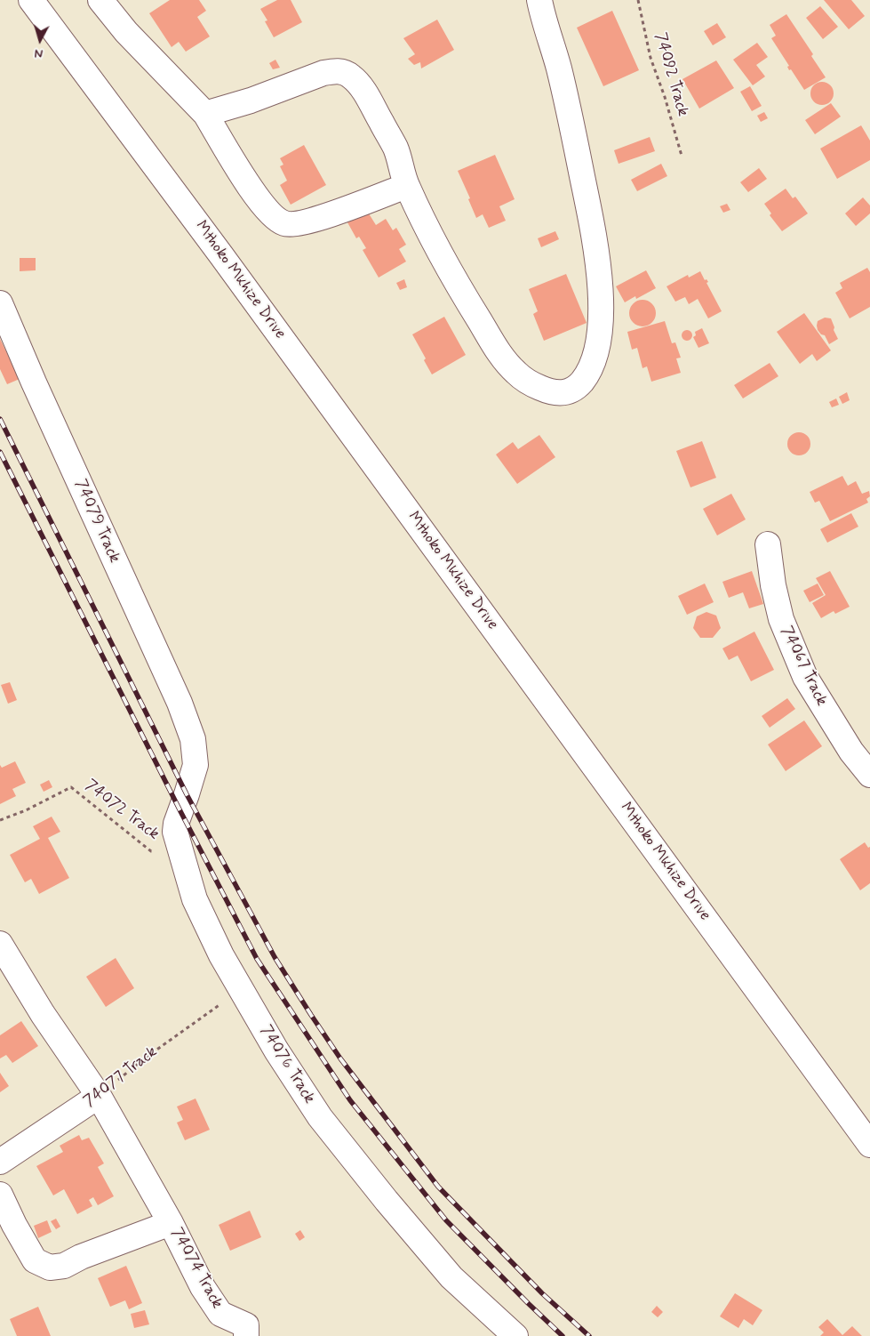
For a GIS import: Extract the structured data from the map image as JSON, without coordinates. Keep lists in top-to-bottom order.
{
  "streets": {
    "street": [
      "Mthoko Mkhize Drive",
      "74079 Track",
      "74067 Track",
      "74076 Track",
      "74077 Track",
      "74074 Track"
    ],
    "path": ["74092 Track", "74072 Track"]
  },
  "crossings": [
    ["74079 Track", "74076 Track"],
    ["74072 Track", "74076 Track"],
    ["74076 Track", "74077 Track"],
    ["74077 Track", "74074 Track"]
  ],
  "north": "bottom"
}
